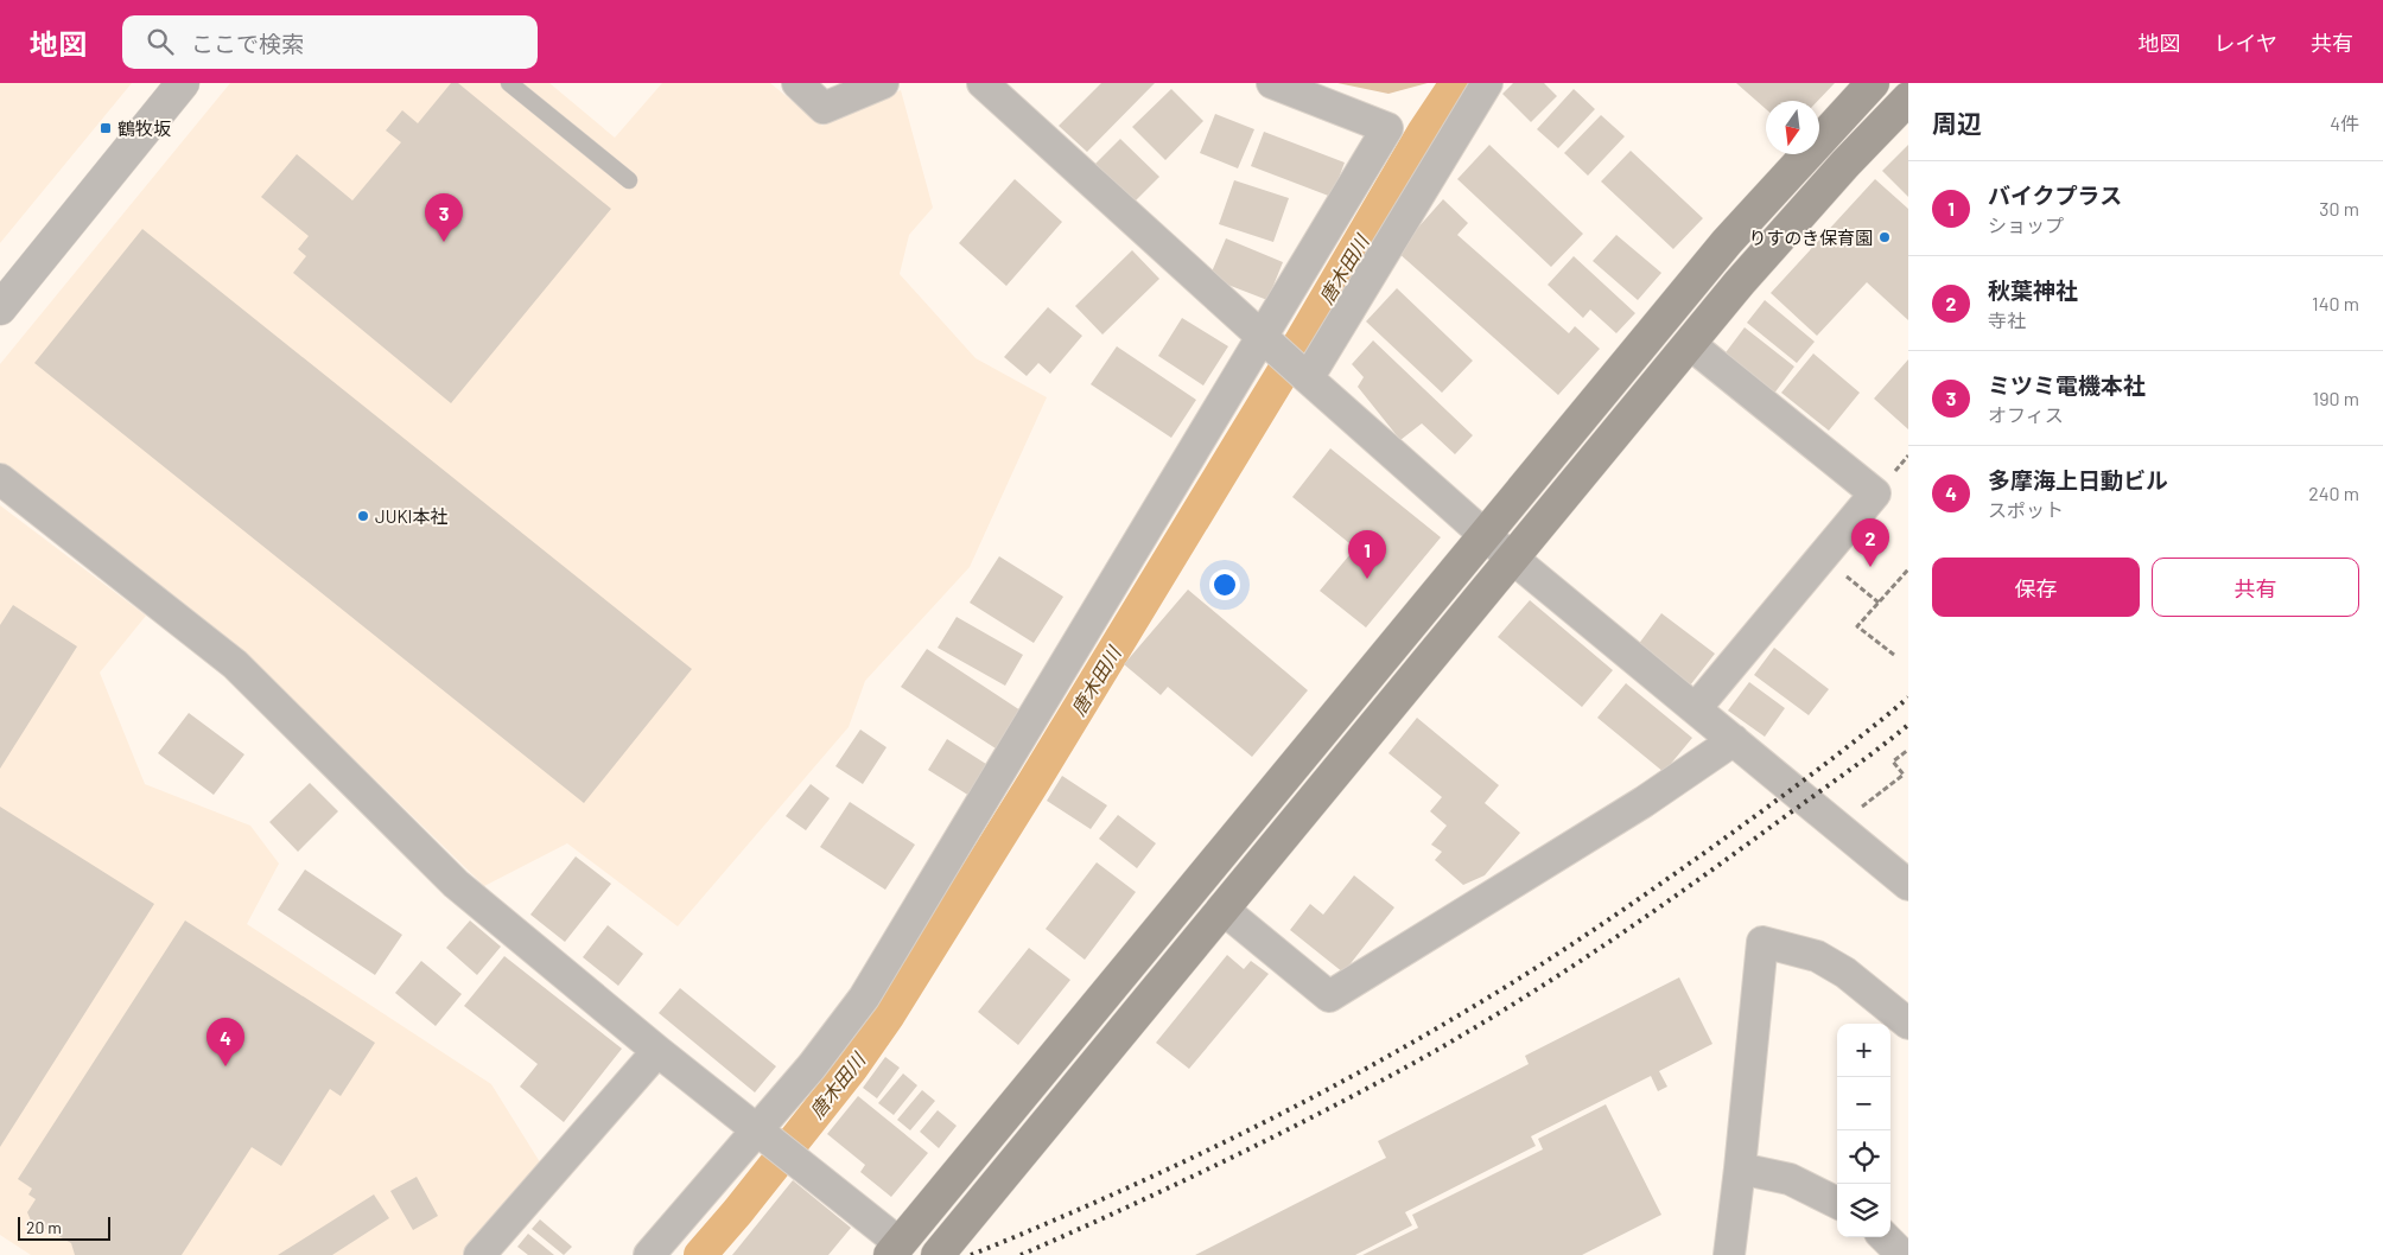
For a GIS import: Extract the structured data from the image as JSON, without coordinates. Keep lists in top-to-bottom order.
{
  "water": ["唐木田川"],
  "places": {
    "transit": ["鶴牧坂"],
    "other": ["りすのき保育園", "JUKI本社"]
  },
  "scale_bar": "20 m",
  "north": "bottom",
  "page": {
    "header": "地図",
    "search": "ここで検索",
    "nav": ["地図", "レイヤ", "共有"],
    "heading": ["周辺", "4件"],
    "list": [
      {
        "mark": "1",
        "name": "バイクプラス",
        "note": "ショップ",
        "value": "30 m"
      },
      {
        "mark": "2",
        "name": "秋葉神社",
        "note": "寺社",
        "value": "140 m"
      },
      {
        "mark": "3",
        "name": "ミツミ電機本社",
        "note": "オフィス",
        "value": "190 m"
      },
      {
        "mark": "4",
        "name": "多摩海上日動ビル",
        "note": "スポット",
        "value": "240 m"
      }
    ],
    "pins": [
      "3",
      "2",
      "1",
      "4"
    ],
    "buttons": ["保存", "共有"],
    "map_buttons": ["+", "−"],
    "scale": "20 m"
  }
}
